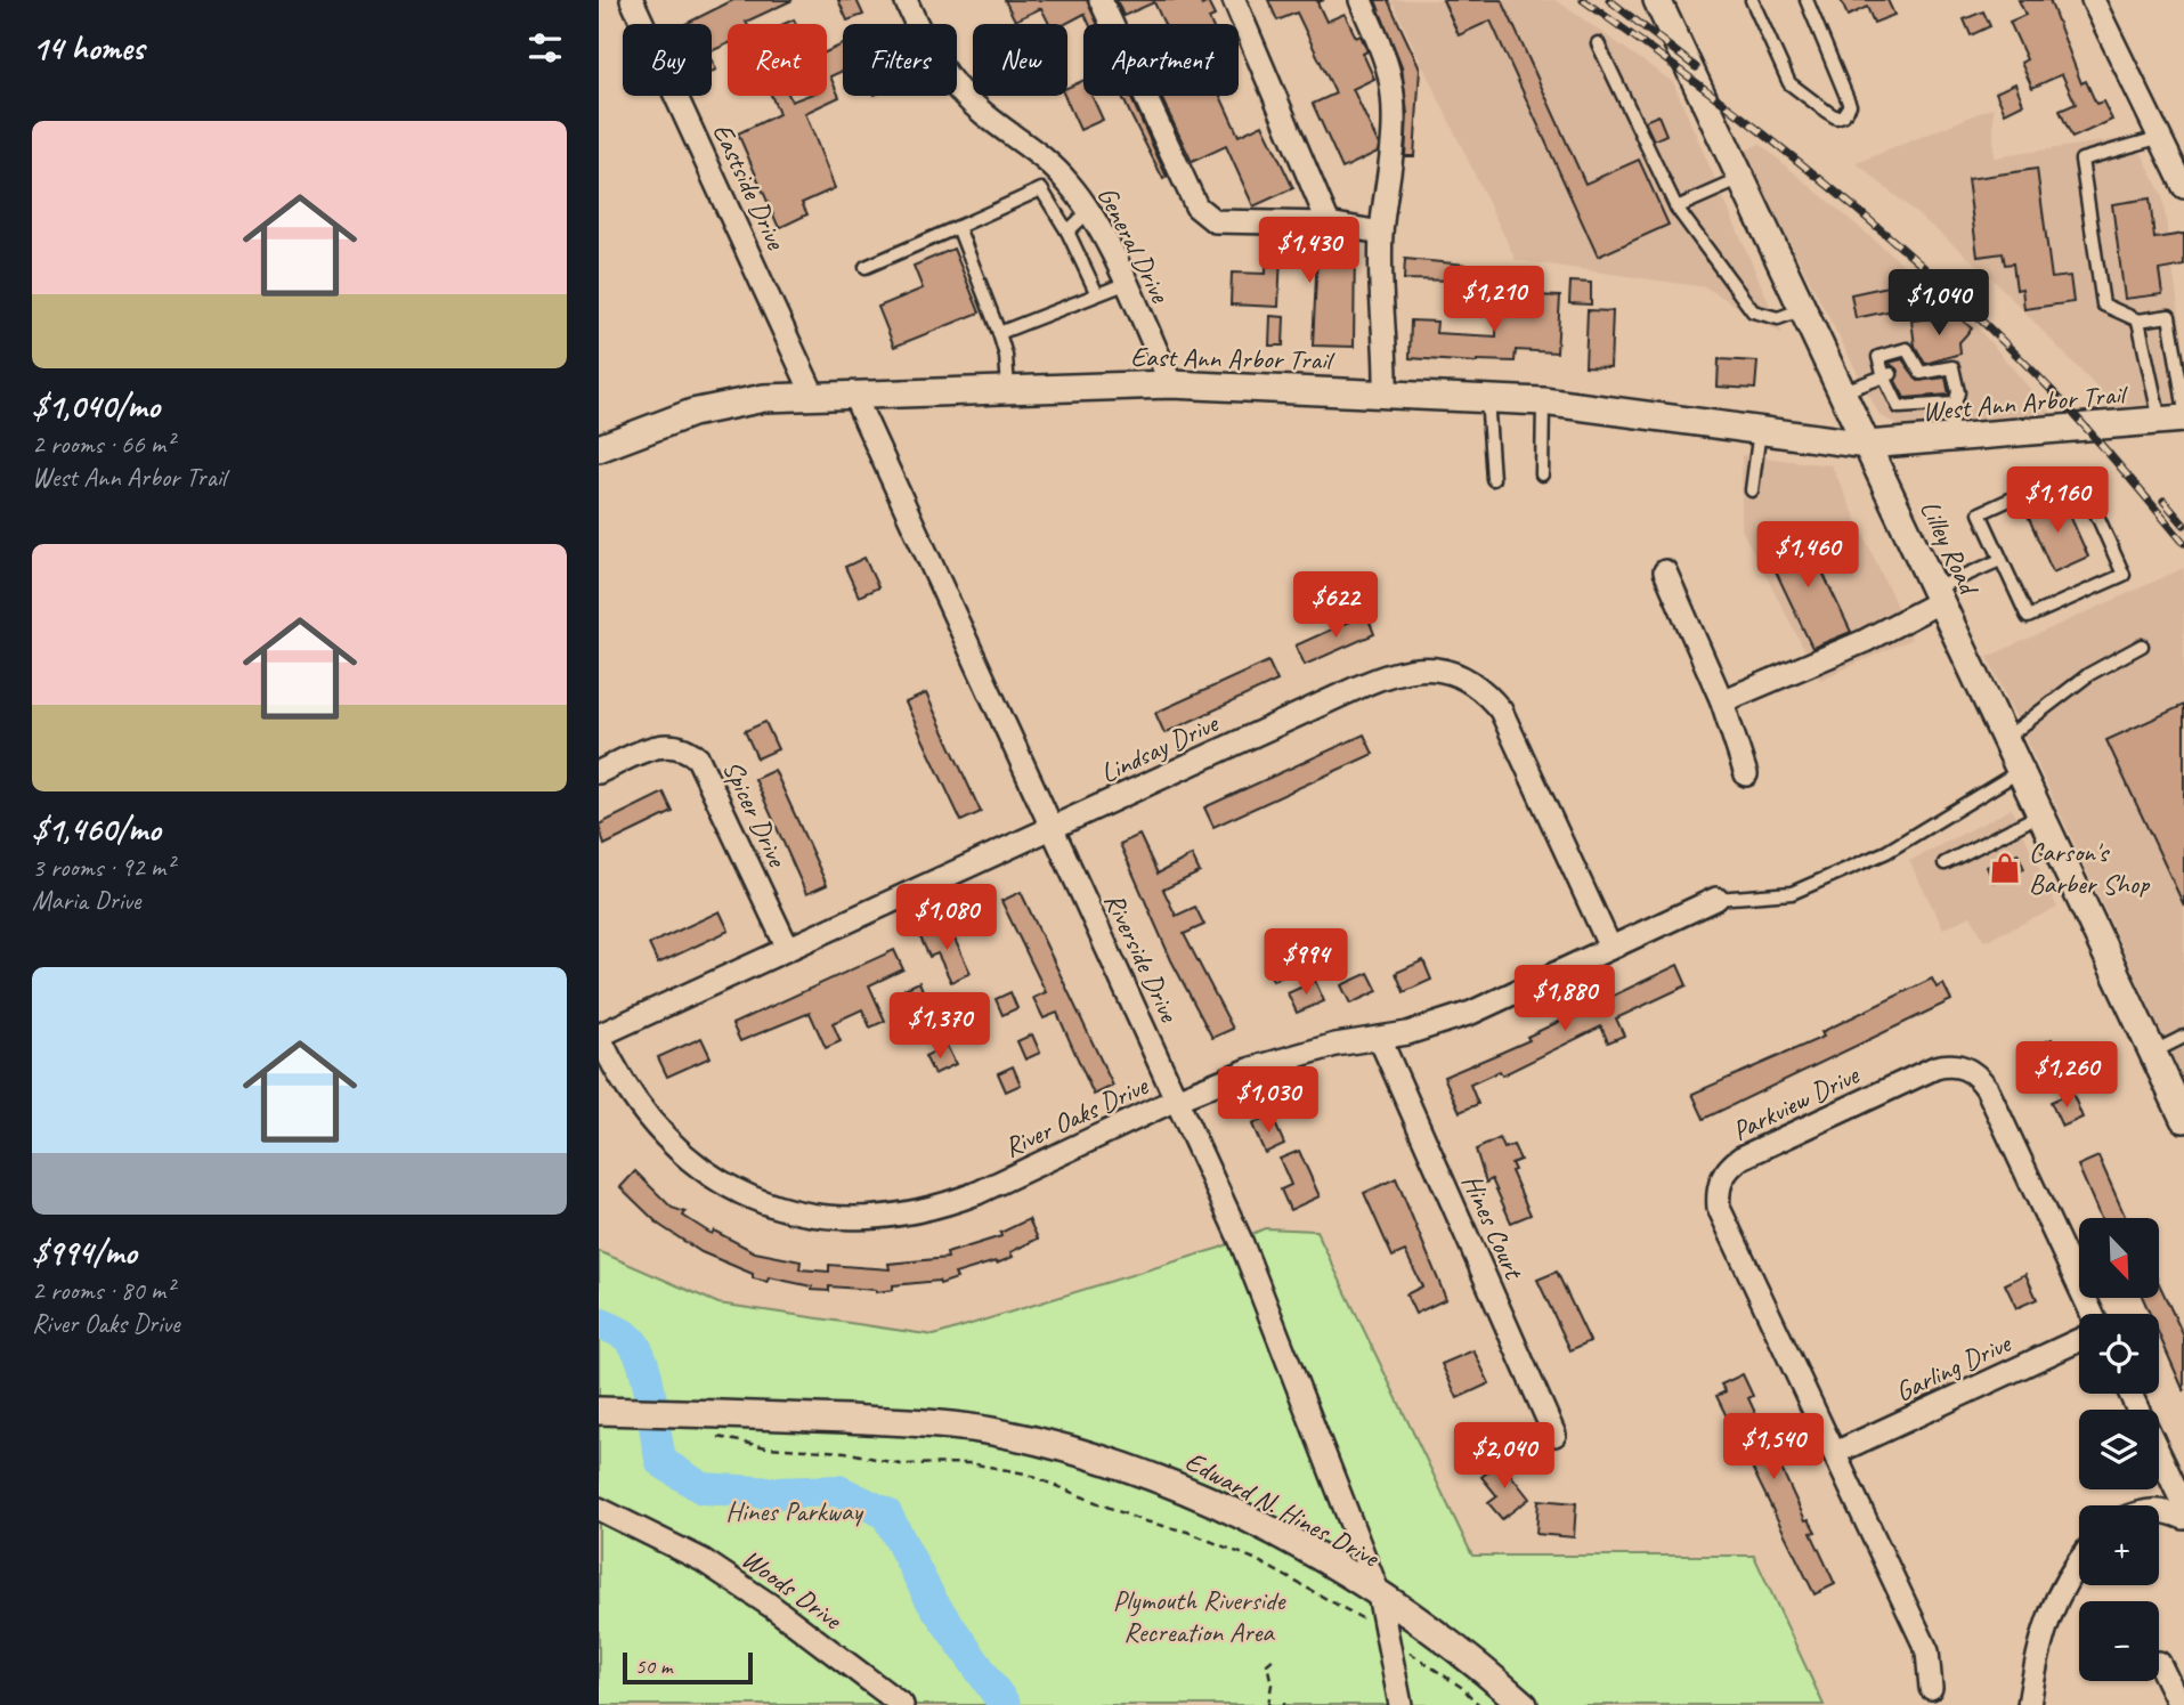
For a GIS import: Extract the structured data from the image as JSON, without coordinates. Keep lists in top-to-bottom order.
{
  "streets": {
    "street": [
      "Eastside Drive",
      "General Drive",
      "East Ann Arbor Trail",
      "West Ann Arbor Trail",
      "Lilley Road",
      "Lindsay Drive",
      "Spicer Drive",
      "Riverside Drive",
      "Parkview Drive",
      "River Oaks Drive",
      "Hines Court",
      "Garling Drive",
      "Edward N. Hines Drive",
      "Woods Drive"
    ]
  },
  "crossings": [
    ["Eastside Drive", "East Ann Arbor Trail"],
    ["General Drive", "East Ann Arbor Trail"],
    ["East Ann Arbor Trail", "West Ann Arbor Trail"],
    ["East Ann Arbor Trail", "Lilley Road"],
    ["East Ann Arbor Trail", "Riverside Drive"],
    ["West Ann Arbor Trail", "Lilley Road"],
    ["Lindsay Drive", "Spicer Drive"],
    ["Lindsay Drive", "Riverside Drive"],
    ["Lindsay Drive", "River Oaks Drive"],
    ["Riverside Drive", "River Oaks Drive"],
    ["Riverside Drive", "Edward N. Hines Drive"],
    ["Parkview Drive", "Garling Drive"],
    ["River Oaks Drive", "Hines Court"]
  ],
  "parks": ["Hines Parkway", "Plymouth Riverside Recreation Area"],
  "places": {
    "shop": ["Carson's Barber Shop"]
  },
  "scale_bar": "50 m",
  "north": "bottom right",
  "page": {
    "heading": "14 homes",
    "chip": [
      "Buy",
      "Rent",
      "Filters",
      "New",
      "Apartment"
    ],
    "list": [
      {
        "name": "$1,040/mo",
        "note": "2 rooms · 66 m² · West Ann Arbor Trail"
      },
      {
        "name": "$1,460/mo",
        "note": "3 rooms · 92 m² · Maria Drive"
      },
      {
        "name": "$994/mo",
        "note": "2 rooms · 80 m² · River Oaks Drive"
      }
    ],
    "price": [
      "$1,430",
      "$1,210",
      "$1,040",
      "$1,160",
      "$1,460",
      "$622",
      "$1,080",
      "$994",
      "$1,880",
      "$1,370",
      "$1,260",
      "$1,030",
      "$1,540",
      "$2,040"
    ],
    "map_buttons": ["+", "−"],
    "scale": "50 m"
  }
}
